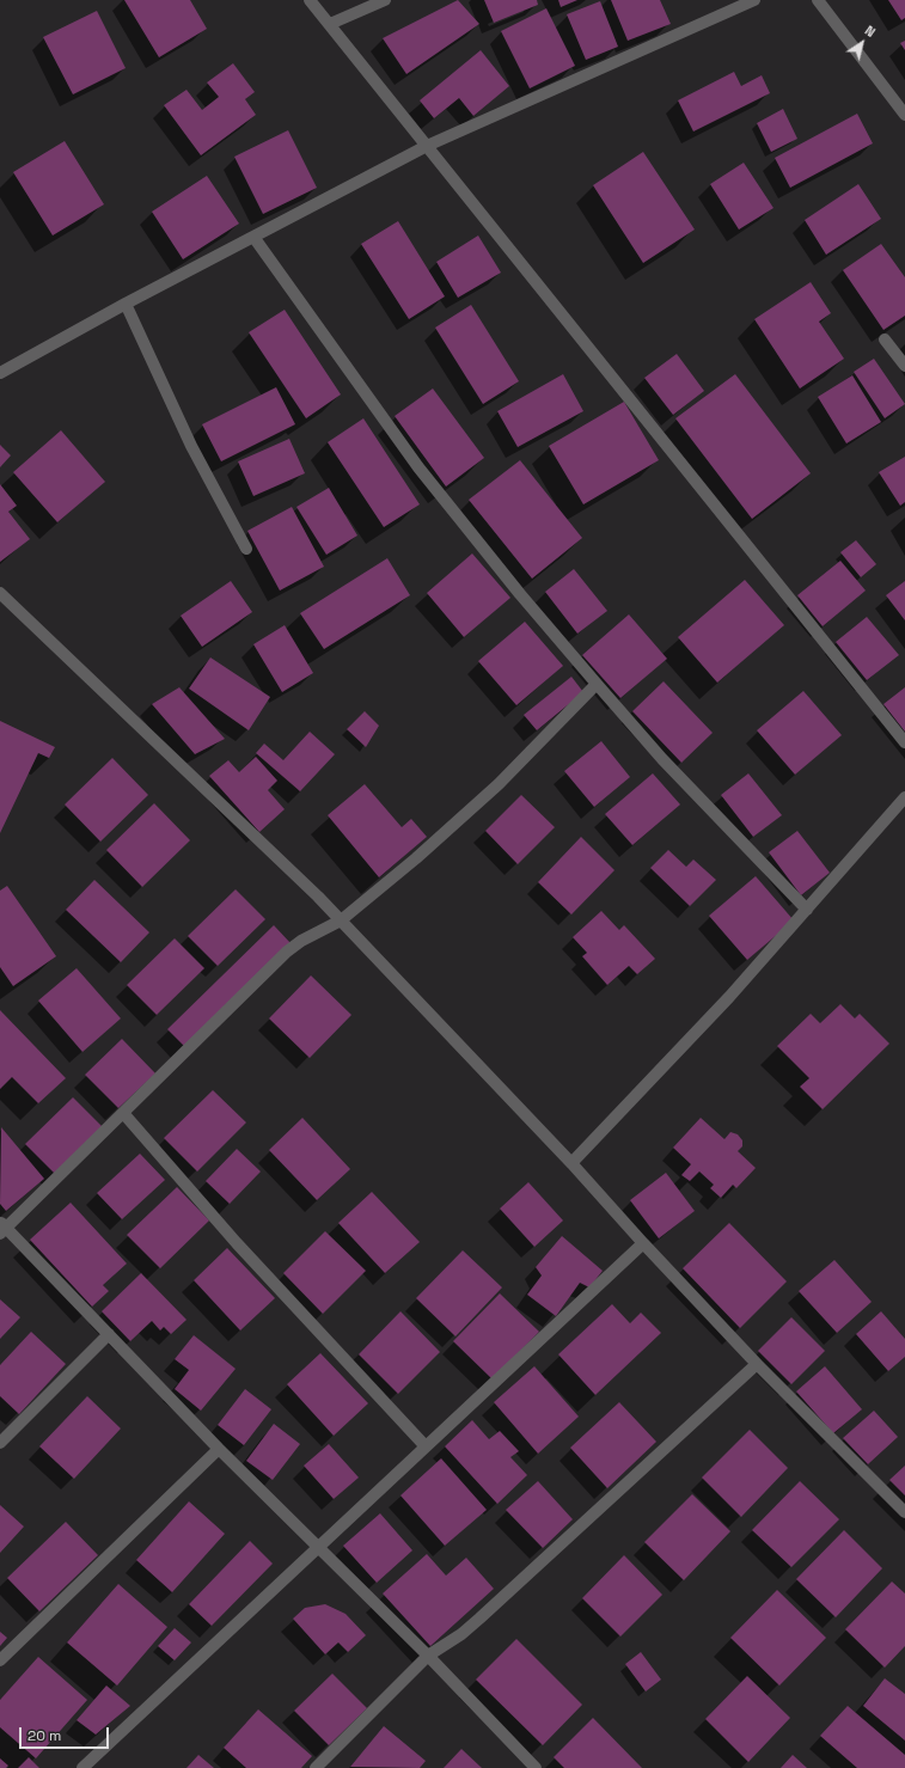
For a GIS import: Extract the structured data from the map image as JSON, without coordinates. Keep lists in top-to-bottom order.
{
  "scale_bar": "20 m",
  "north": "top right"
}
